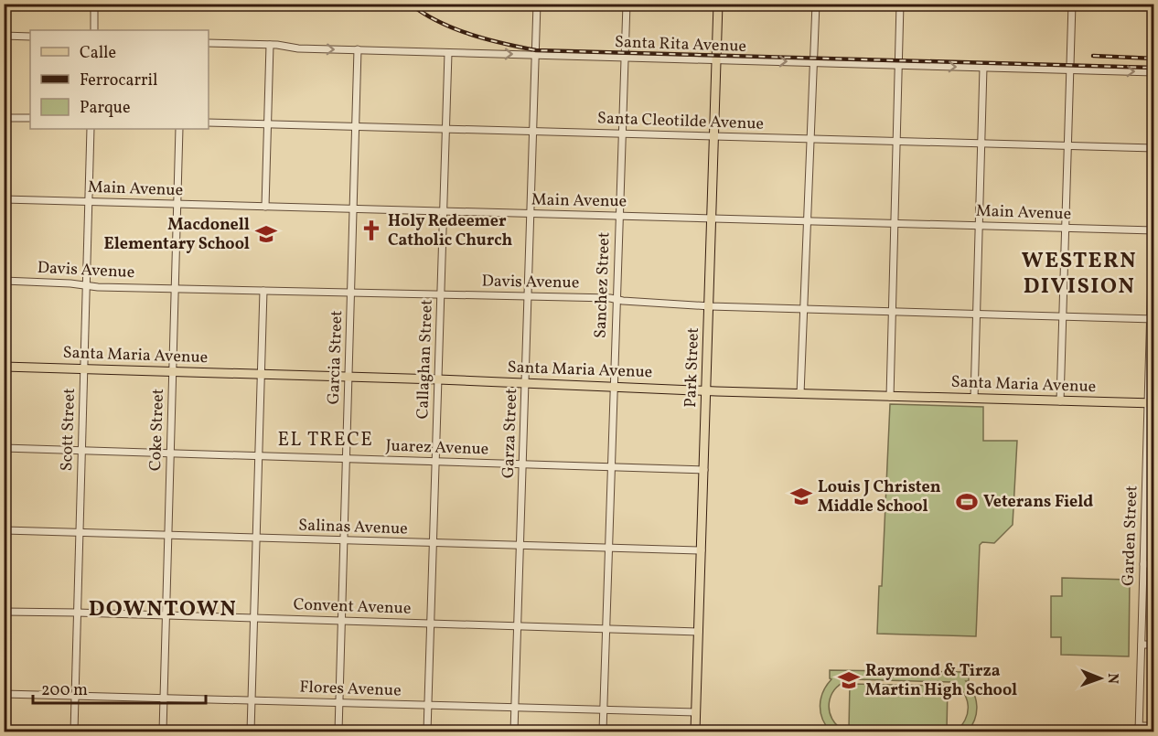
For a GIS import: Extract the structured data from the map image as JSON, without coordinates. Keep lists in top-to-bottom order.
{
  "streets": {
    "main road": ["Santa Maria Avenue", "Park Street"],
    "street": [
      "Santa Rita Avenue",
      "Santa Cleotilde Avenue",
      "Main Avenue",
      "Davis Avenue",
      "Sanchez Street",
      "Garcia Street",
      "Callaghan Street",
      "Scott Street",
      "Coke Street",
      "Garza Street",
      "Juarez Avenue",
      "Salinas Avenue",
      "Garden Street",
      "Convent Avenue",
      "Flores Avenue"
    ]
  },
  "crossings": [
    ["Santa Rita Avenue", "Sanchez Street"],
    ["Santa Rita Avenue", "Garcia Street"],
    ["Santa Rita Avenue", "Callaghan Street"],
    ["Santa Rita Avenue", "Park Street"],
    ["Santa Rita Avenue", "Garza Street"],
    ["Santa Cleotilde Avenue", "Sanchez Street"],
    ["Santa Cleotilde Avenue", "Garcia Street"],
    ["Santa Cleotilde Avenue", "Callaghan Street"],
    ["Santa Cleotilde Avenue", "Park Street"],
    ["Santa Cleotilde Avenue", "Garza Street"],
    ["Main Avenue", "Sanchez Street"],
    ["Main Avenue", "Garcia Street"],
    ["Main Avenue", "Callaghan Street"],
    ["Main Avenue", "Park Street"],
    ["Main Avenue", "Scott Street"],
    ["Main Avenue", "Coke Street"],
    ["Main Avenue", "Garza Street"],
    ["Main Avenue", "Garden Street"],
    ["Davis Avenue", "Sanchez Street"],
    ["Davis Avenue", "Garcia Street"],
    ["Davis Avenue", "Callaghan Street"],
    ["Davis Avenue", "Park Street"],
    ["Davis Avenue", "Scott Street"],
    ["Davis Avenue", "Coke Street"],
    ["Davis Avenue", "Garza Street"],
    ["Davis Avenue", "Garden Street"],
    ["Sanchez Street", "Santa Maria Avenue"],
    ["Sanchez Street", "Juarez Avenue"],
    ["Sanchez Street", "Salinas Avenue"],
    ["Sanchez Street", "Convent Avenue"],
    ["Sanchez Street", "Flores Avenue"],
    ["Santa Maria Avenue", "Garcia Street"],
    ["Santa Maria Avenue", "Callaghan Street"],
    ["Santa Maria Avenue", "Park Street"],
    ["Santa Maria Avenue", "Scott Street"],
    ["Santa Maria Avenue", "Coke Street"],
    ["Santa Maria Avenue", "Garza Street"],
    ["Santa Maria Avenue", "Garden Street"],
    ["Garcia Street", "Juarez Avenue"],
    ["Garcia Street", "Salinas Avenue"],
    ["Garcia Street", "Convent Avenue"],
    ["Garcia Street", "Flores Avenue"],
    ["Callaghan Street", "Juarez Avenue"],
    ["Callaghan Street", "Salinas Avenue"],
    ["Callaghan Street", "Convent Avenue"],
    ["Callaghan Street", "Flores Avenue"],
    ["Park Street", "Juarez Avenue"],
    ["Park Street", "Salinas Avenue"],
    ["Park Street", "Convent Avenue"],
    ["Park Street", "Flores Avenue"],
    ["Scott Street", "Juarez Avenue"],
    ["Scott Street", "Salinas Avenue"],
    ["Scott Street", "Convent Avenue"],
    ["Scott Street", "Flores Avenue"],
    ["Coke Street", "Juarez Avenue"],
    ["Coke Street", "Salinas Avenue"],
    ["Coke Street", "Convent Avenue"],
    ["Coke Street", "Flores Avenue"],
    ["Garza Street", "Juarez Avenue"],
    ["Garza Street", "Salinas Avenue"],
    ["Garza Street", "Convent Avenue"],
    ["Garza Street", "Flores Avenue"]
  ],
  "one_way": ["Santa Rita Avenue"],
  "districts": ["WESTERN DIVISION", "EL TRECE", "DOWNTOWN"],
  "places": {
    "church": ["Holy Redeemer Catholic Church"],
    "school or university": ["Macdonell Elementary School", "Louis J Christen Middle School", "Raymond & Tirza Martin High School"],
    "sports": ["Veterans Field"]
  },
  "legend": ["Calle", "Ferrocarril", "Parque"],
  "scale_bar": "200 m",
  "north": "right"
}
